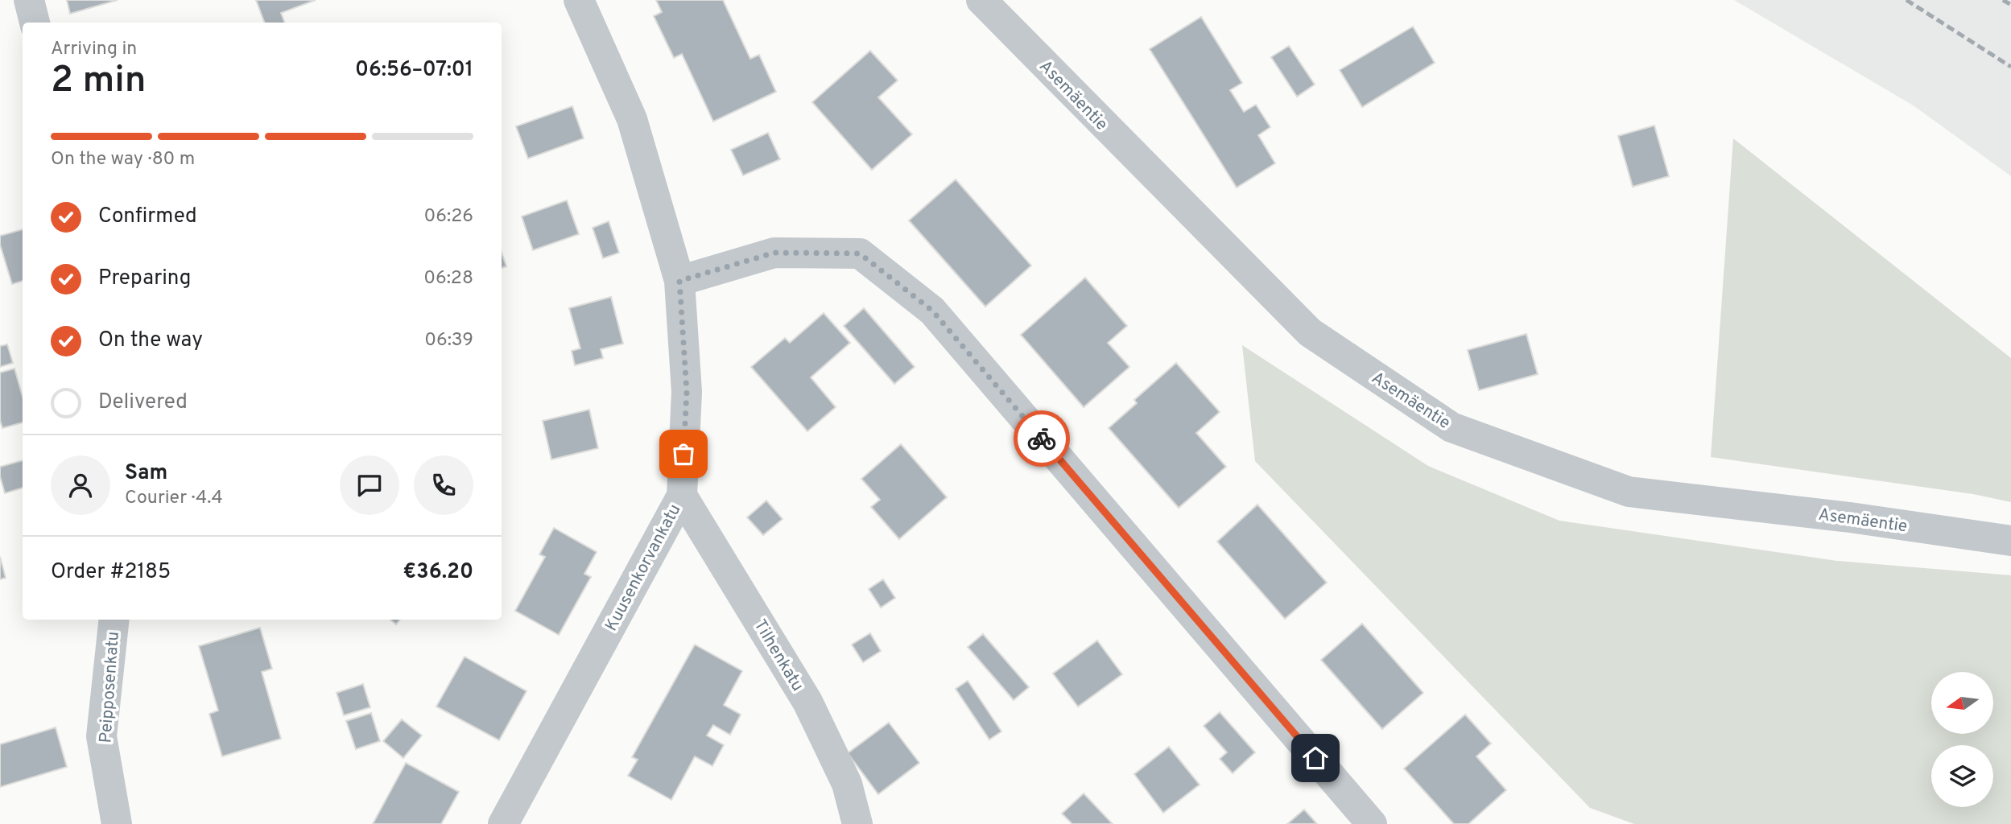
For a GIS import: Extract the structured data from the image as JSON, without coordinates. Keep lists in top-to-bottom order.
{
  "streets": {
    "street": [
      "Asemäentie",
      "Kuusenkorvankatu",
      "Tilhenkatu",
      "Peipposenkatu"
    ]
  },
  "crossings": [
    ["Kuusenkorvankatu", "Tilhenkatu"]
  ],
  "north": "left",
  "page": {
    "heading": ["2 min", "Arriving in", "06:56–07:01"],
    "panel": [
      "Sam",
      "Courier · 4.4",
      "Order #2185",
      "€36.20"
    ],
    "bar": "On the way · 80 m",
    "list": [
      ["Confirmed", "06:26"],
      ["Preparing", "06:28"],
      ["On the way", "06:39"],
      "Delivered"
    ]
  }
}
